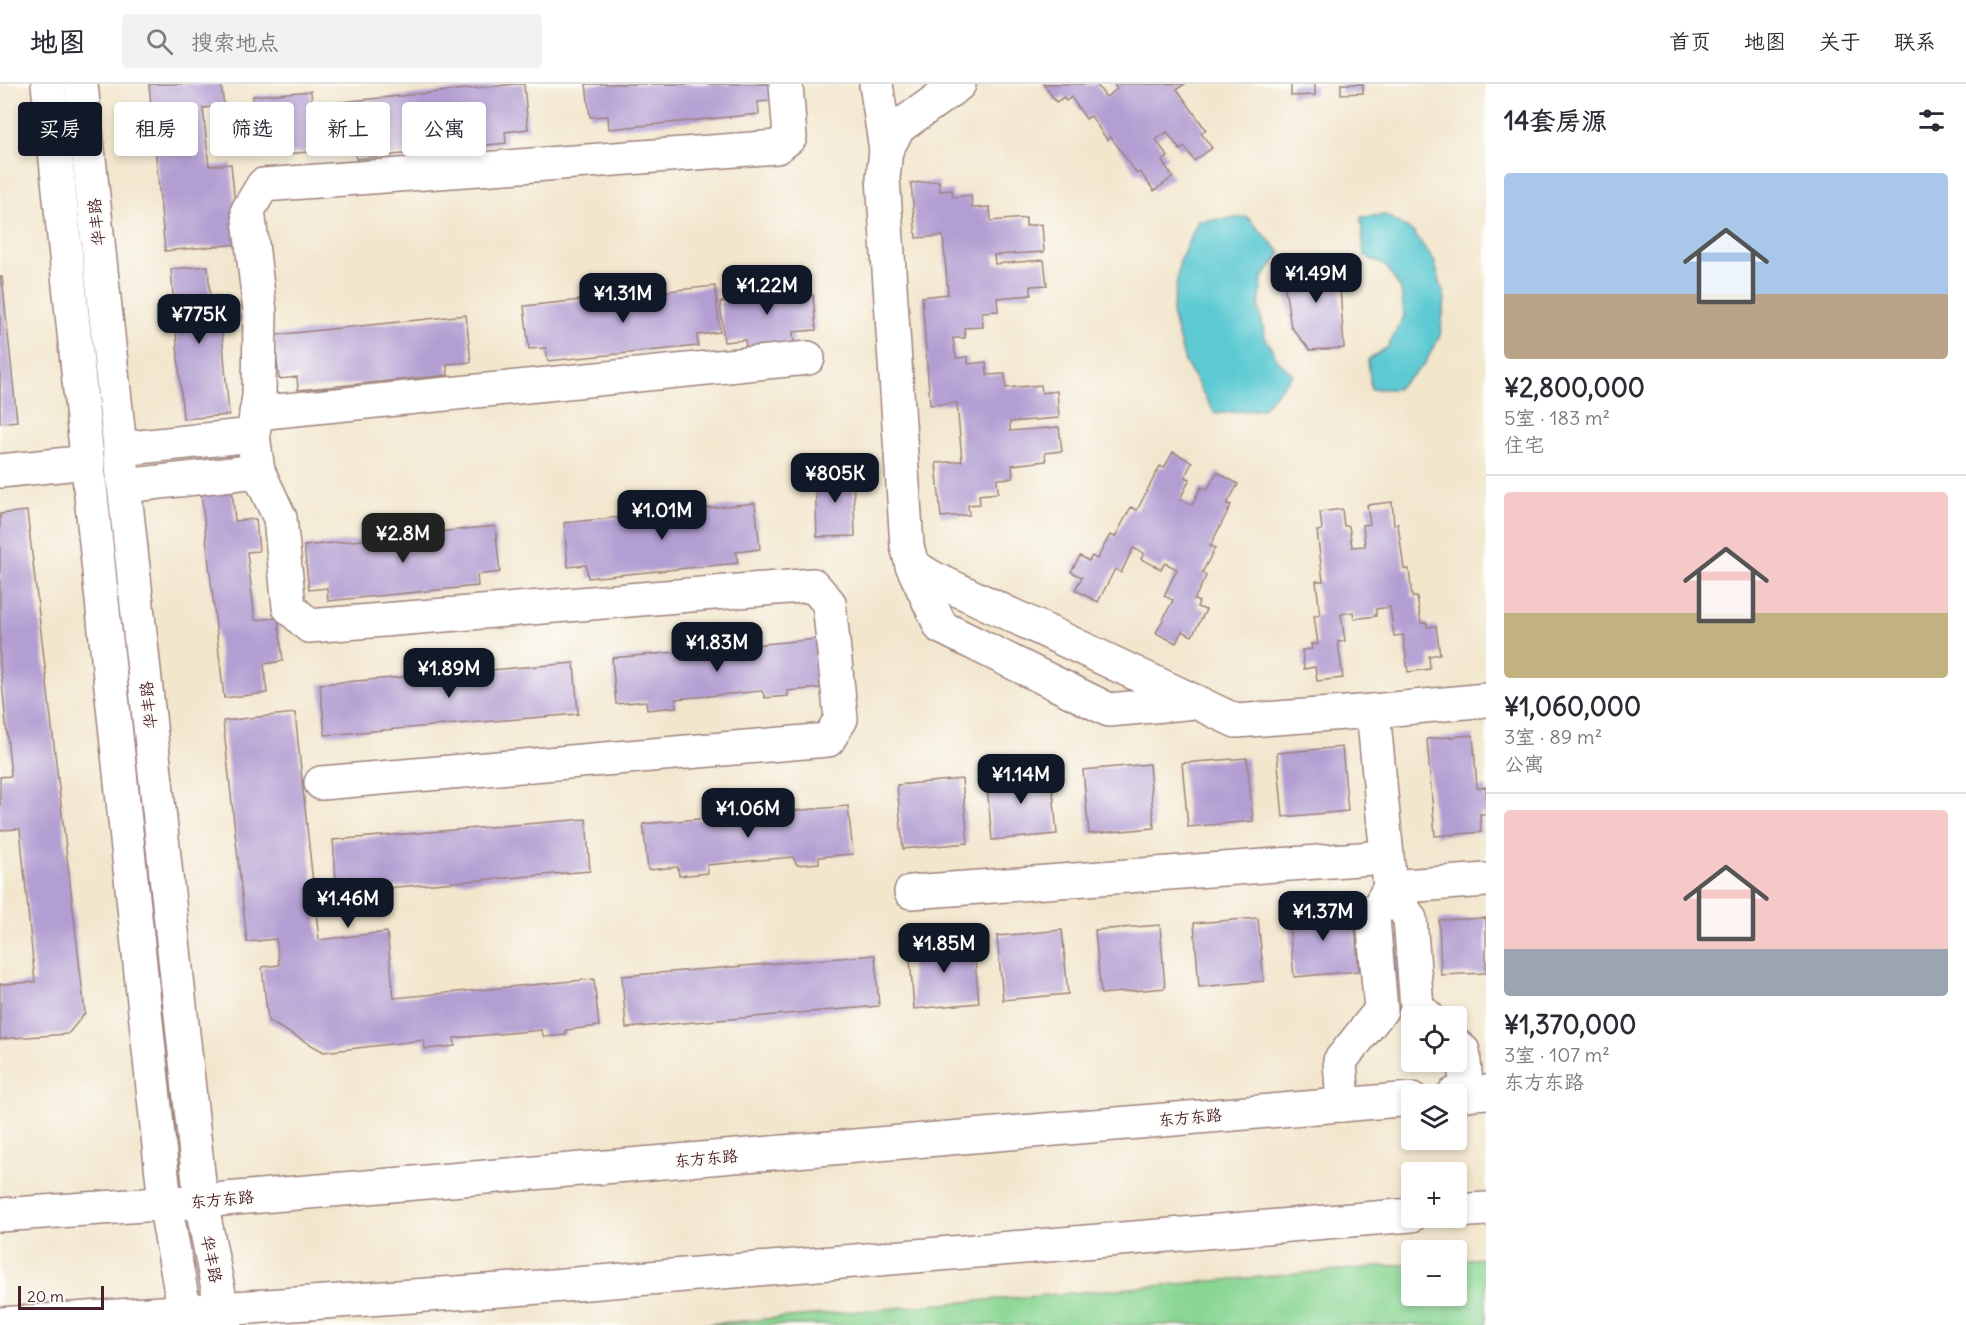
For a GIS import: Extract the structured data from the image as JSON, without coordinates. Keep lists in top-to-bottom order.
{
  "streets": {
    "main road": ["华丰路", "东方东路"]
  },
  "crossings": [
    ["华丰路", "东方东路"]
  ],
  "scale_bar": "20 m",
  "page": {
    "header": "地图",
    "search": "搜索地点",
    "nav": [
      "首页",
      "地图",
      "关于",
      "联系"
    ],
    "heading": "14套房源",
    "chip": [
      "买房",
      "租房",
      "筛选",
      "新上",
      "公寓"
    ],
    "list": [
      {
        "name": "¥2,800,000",
        "note": "5室 · 183 m² · 住宅"
      },
      {
        "name": "¥1,060,000",
        "note": "3室 · 89 m² · 公寓"
      },
      {
        "name": "¥1,370,000",
        "note": "3室 · 107 m² · 东方东路"
      }
    ],
    "price": [
      "¥1.49M",
      "¥1.22M",
      "¥1.31M",
      "¥775K",
      "¥805K",
      "¥1.01M",
      "¥2.8M",
      "¥1.83M",
      "¥1.89M",
      "¥1.14M",
      "¥1.06M",
      "¥1.46M",
      "¥1.37M",
      "¥1.85M"
    ],
    "map_buttons": ["+", "−"],
    "scale": "20 m"
  }
}
